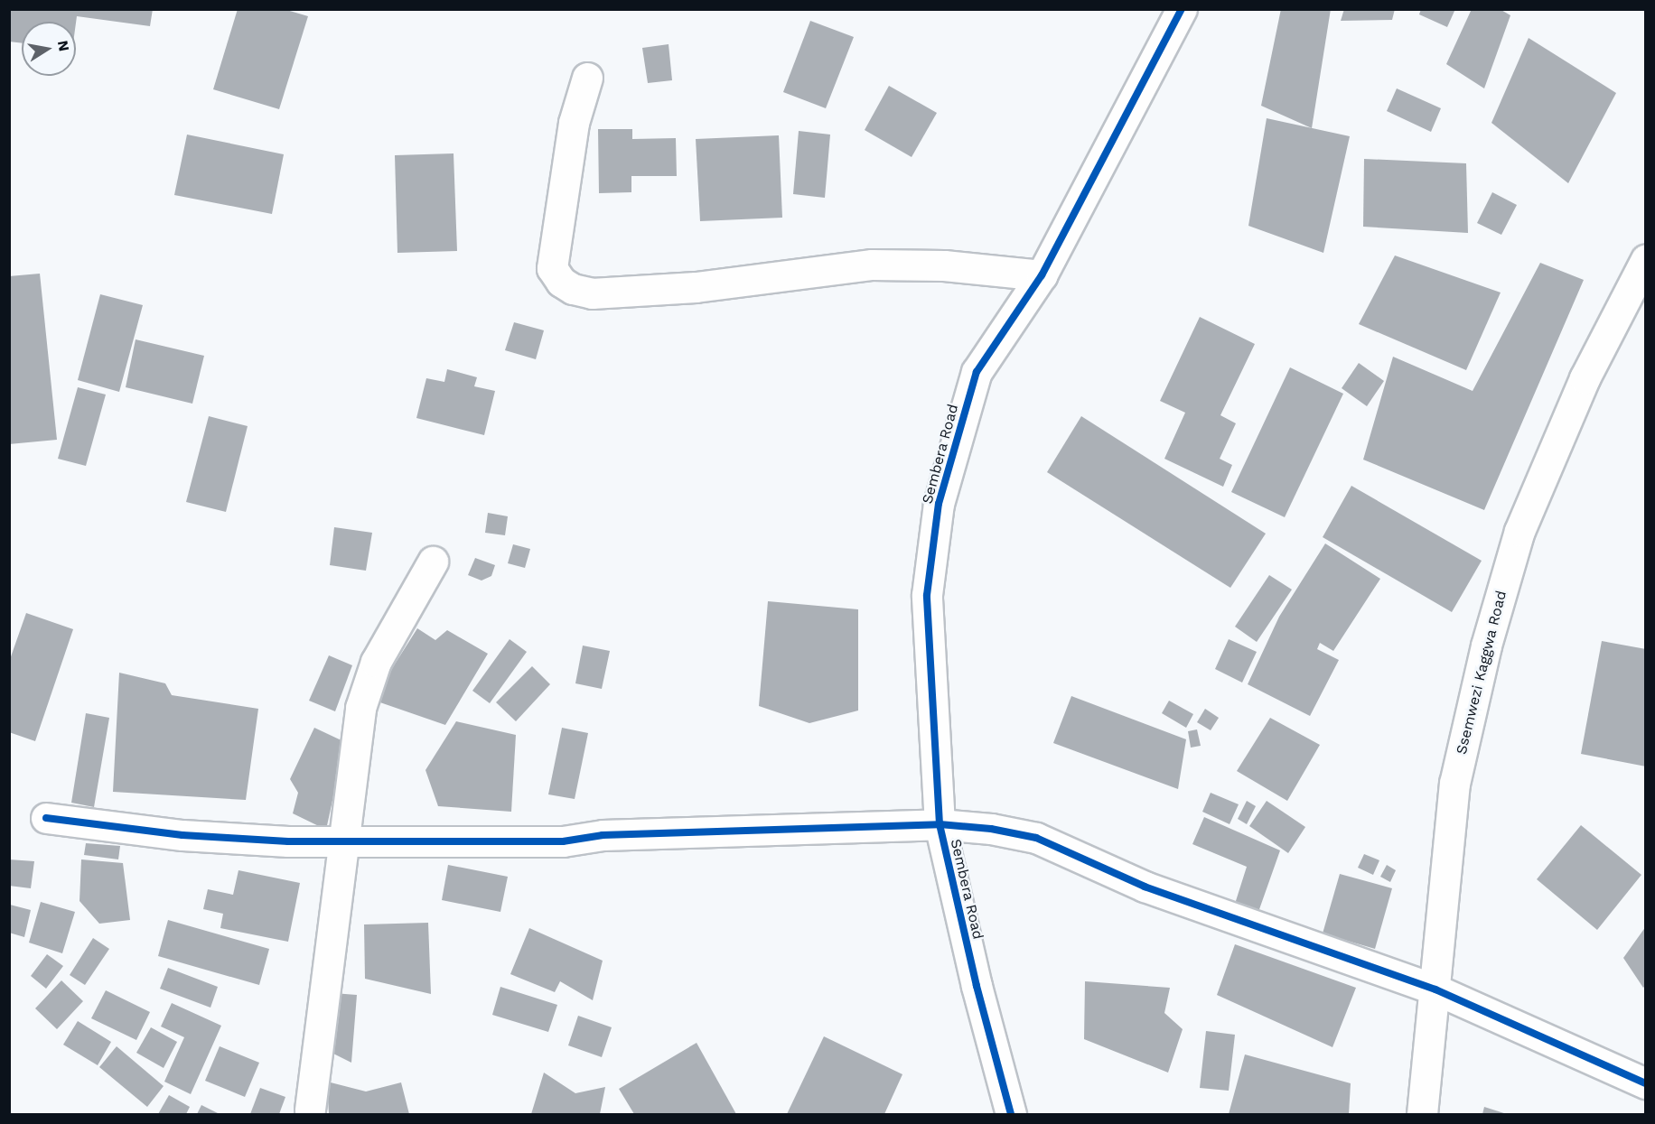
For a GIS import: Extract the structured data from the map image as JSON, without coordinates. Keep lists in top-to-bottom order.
{
  "streets": {
    "street": ["Sembera Road", "Ssemwezi Kaggwa Road"]
  },
  "north": "right"
}
